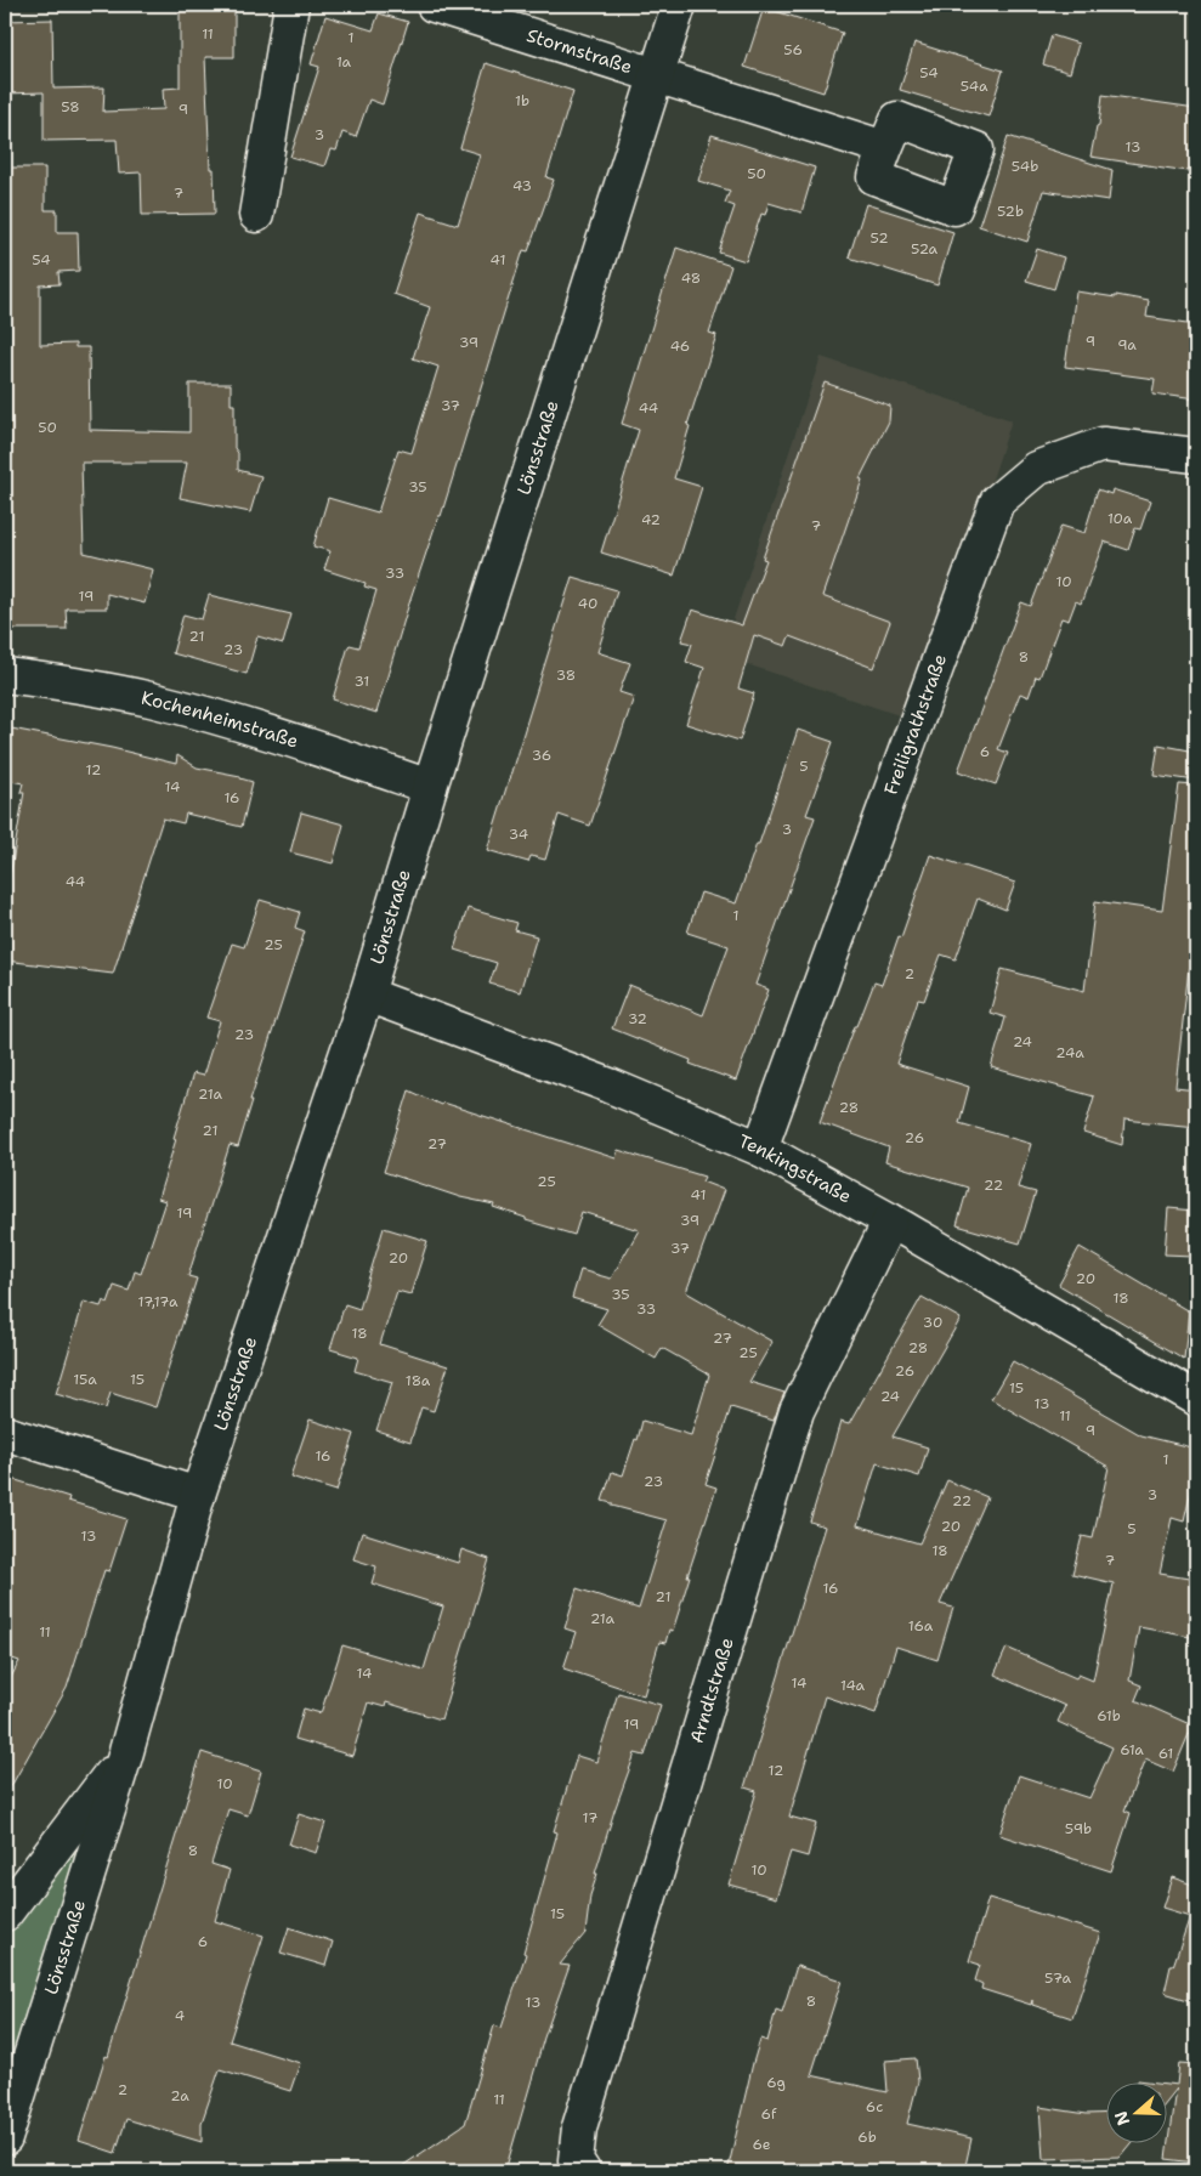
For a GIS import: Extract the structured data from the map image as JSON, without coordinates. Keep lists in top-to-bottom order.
{
  "streets": {
    "street": [
      "Stormstraße",
      "Lönsstraße",
      "Kochenheimstraße",
      "Freiligrathstraße",
      "Tenkingstraße",
      "Arndtstraße"
    ]
  },
  "crossings": [
    ["Stormstraße", "Lönsstraße"],
    ["Lönsstraße", "Kochenheimstraße"],
    ["Lönsstraße", "Tenkingstraße"],
    ["Freiligrathstraße", "Tenkingstraße"],
    ["Tenkingstraße", "Arndtstraße"]
  ],
  "house_numbers": [
    "11",
    "1",
    "56",
    "1a",
    "54",
    "54a",
    "1b",
    "58",
    "9",
    "3",
    "13",
    "54b",
    "50",
    "43",
    "7",
    "52b",
    "52",
    "52a",
    "54",
    "41",
    "48",
    "9",
    "39",
    "9a",
    "46",
    "37",
    "44",
    "50",
    "35",
    "10a",
    "42",
    "7",
    "33",
    "10",
    "19",
    "40",
    "21",
    "23",
    "8",
    "38",
    "31",
    "6",
    "36",
    "5",
    "12",
    "14",
    "16",
    "3",
    "34",
    "44",
    "1",
    "25",
    "2",
    "32",
    "23",
    "24",
    "24a",
    "21a",
    "28",
    "21",
    "26",
    "27",
    "25",
    "22",
    "41",
    "19",
    "39",
    "37",
    "20",
    "20",
    "35",
    "18",
    "17,17a",
    "33",
    "30",
    "18",
    "27",
    "28",
    "25",
    "26",
    "15a",
    "15",
    "18a",
    "15",
    "24",
    "13",
    "11",
    "9",
    "16",
    "1",
    "23",
    "3",
    "22",
    "20",
    "5",
    "13",
    "18",
    "7",
    "16",
    "21",
    "21a",
    "16a",
    "11",
    "14",
    "14",
    "14a",
    "61b",
    "19",
    "61a",
    "61",
    "12",
    "10",
    "17",
    "59b",
    "8",
    "10",
    "15",
    "6",
    "57a",
    "8",
    "13",
    "4",
    "6g",
    "2",
    "2a",
    "11",
    "6c",
    "6f",
    "6b",
    "6e"
  ],
  "north": "left"
}
